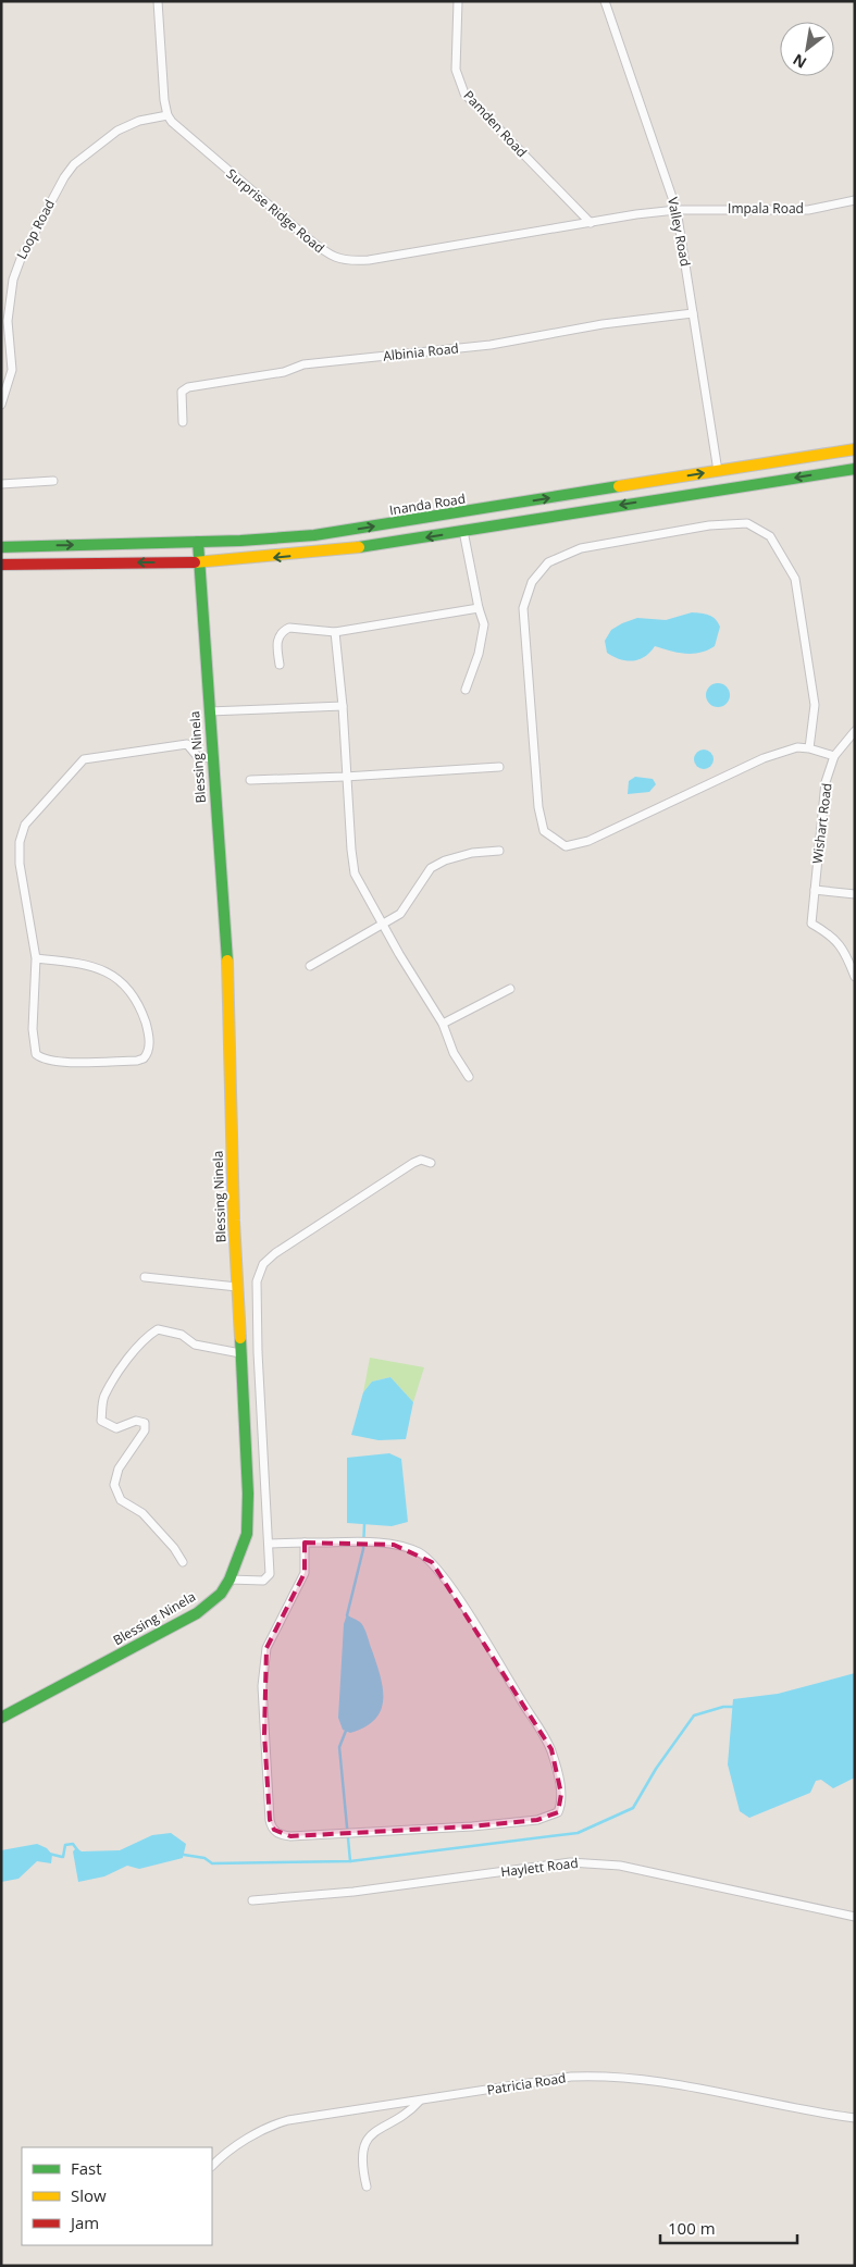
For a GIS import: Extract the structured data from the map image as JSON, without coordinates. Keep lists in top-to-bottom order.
{
  "streets": {
    "main road": ["Inanda Road", "Blessing Ninela"],
    "street": [
      "Pamden Road",
      "Impala Road",
      "Surprise Ridge Road",
      "Loop Road",
      "Valley Road",
      "Albinia Road",
      "Wishart Road",
      "Haylett Road",
      "Patricia Road"
    ]
  },
  "crossings": [
    ["Pamden Road", "Surprise Ridge Road"],
    ["Impala Road", "Surprise Ridge Road"],
    ["Impala Road", "Valley Road"],
    ["Surprise Ridge Road", "Loop Road"],
    ["Surprise Ridge Road", "Valley Road"],
    ["Valley Road", "Albinia Road"],
    ["Valley Road", "Inanda Road"],
    ["Inanda Road", "Blessing Ninela"]
  ],
  "legend": ["Fast", "Slow", "Jam"],
  "scale_bar": "100 m",
  "north": "bottom left"
}
